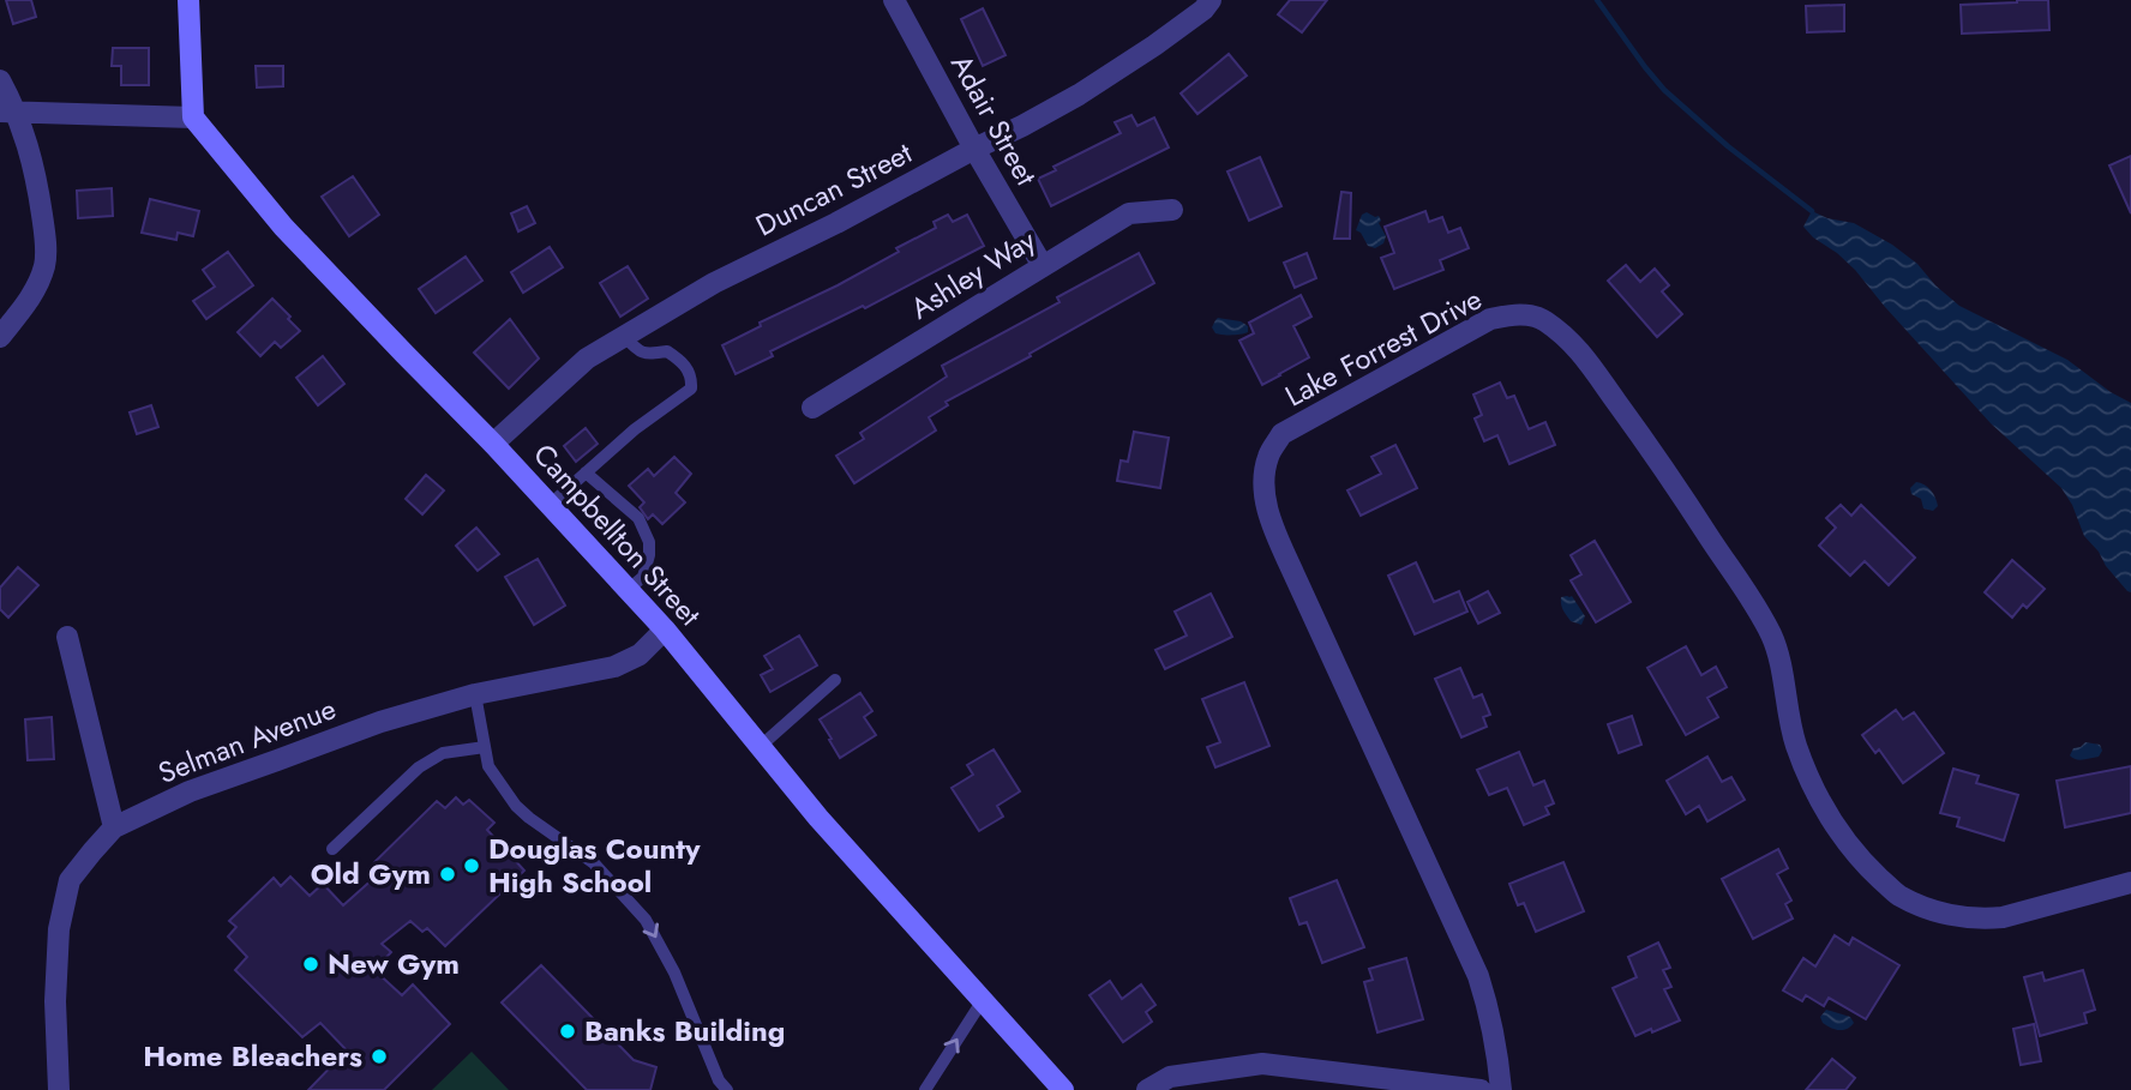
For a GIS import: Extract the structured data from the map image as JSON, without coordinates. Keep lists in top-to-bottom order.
{
  "streets": {
    "main road": ["Campbellton Street"],
    "street": [
      "Adair Street",
      "Duncan Street",
      "Ashley Way",
      "Lake Forrest Drive",
      "Selman Avenue"
    ]
  },
  "crossings": [
    ["Adair Street", "Duncan Street"],
    ["Adair Street", "Ashley Way"],
    ["Duncan Street", "Campbellton Street"],
    ["Campbellton Street", "Selman Avenue"]
  ],
  "places": [
    "Douglas County High School",
    "Old Gym",
    "New Gym",
    "Banks Building",
    "Home Bleachers"
  ]
}
